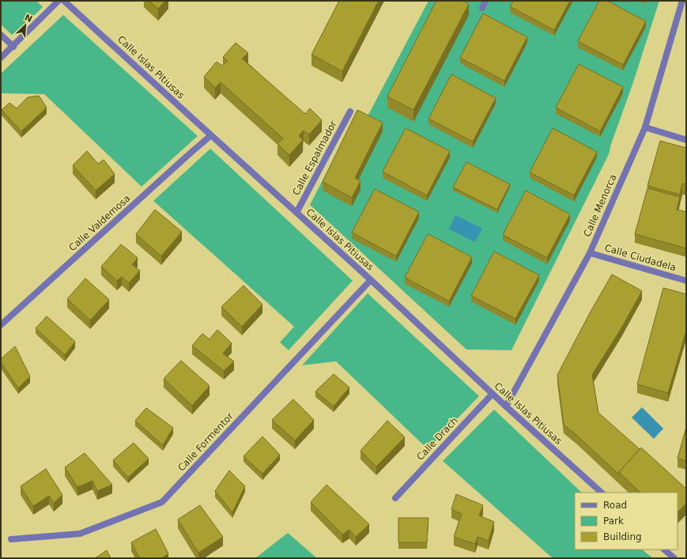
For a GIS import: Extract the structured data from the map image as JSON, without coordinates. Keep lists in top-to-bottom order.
{
  "streets": {
    "street": [
      "Calle Islas Pitiusas",
      "Calle Espalmador",
      "Calle Menorca",
      "Calle Valdemosa",
      "Calle Ciudadela",
      "Calle Drach",
      "Calle Formentor"
    ]
  },
  "crossings": [
    ["Calle Islas Pitiusas", "Calle Espalmador"],
    ["Calle Islas Pitiusas", "Calle Menorca"],
    ["Calle Islas Pitiusas", "Calle Valdemosa"],
    ["Calle Islas Pitiusas", "Calle Drach"],
    ["Calle Islas Pitiusas", "Calle Formentor"],
    ["Calle Menorca", "Calle Ciudadela"]
  ],
  "legend": ["Road", "Park", "Building"],
  "north": "top right"
}
